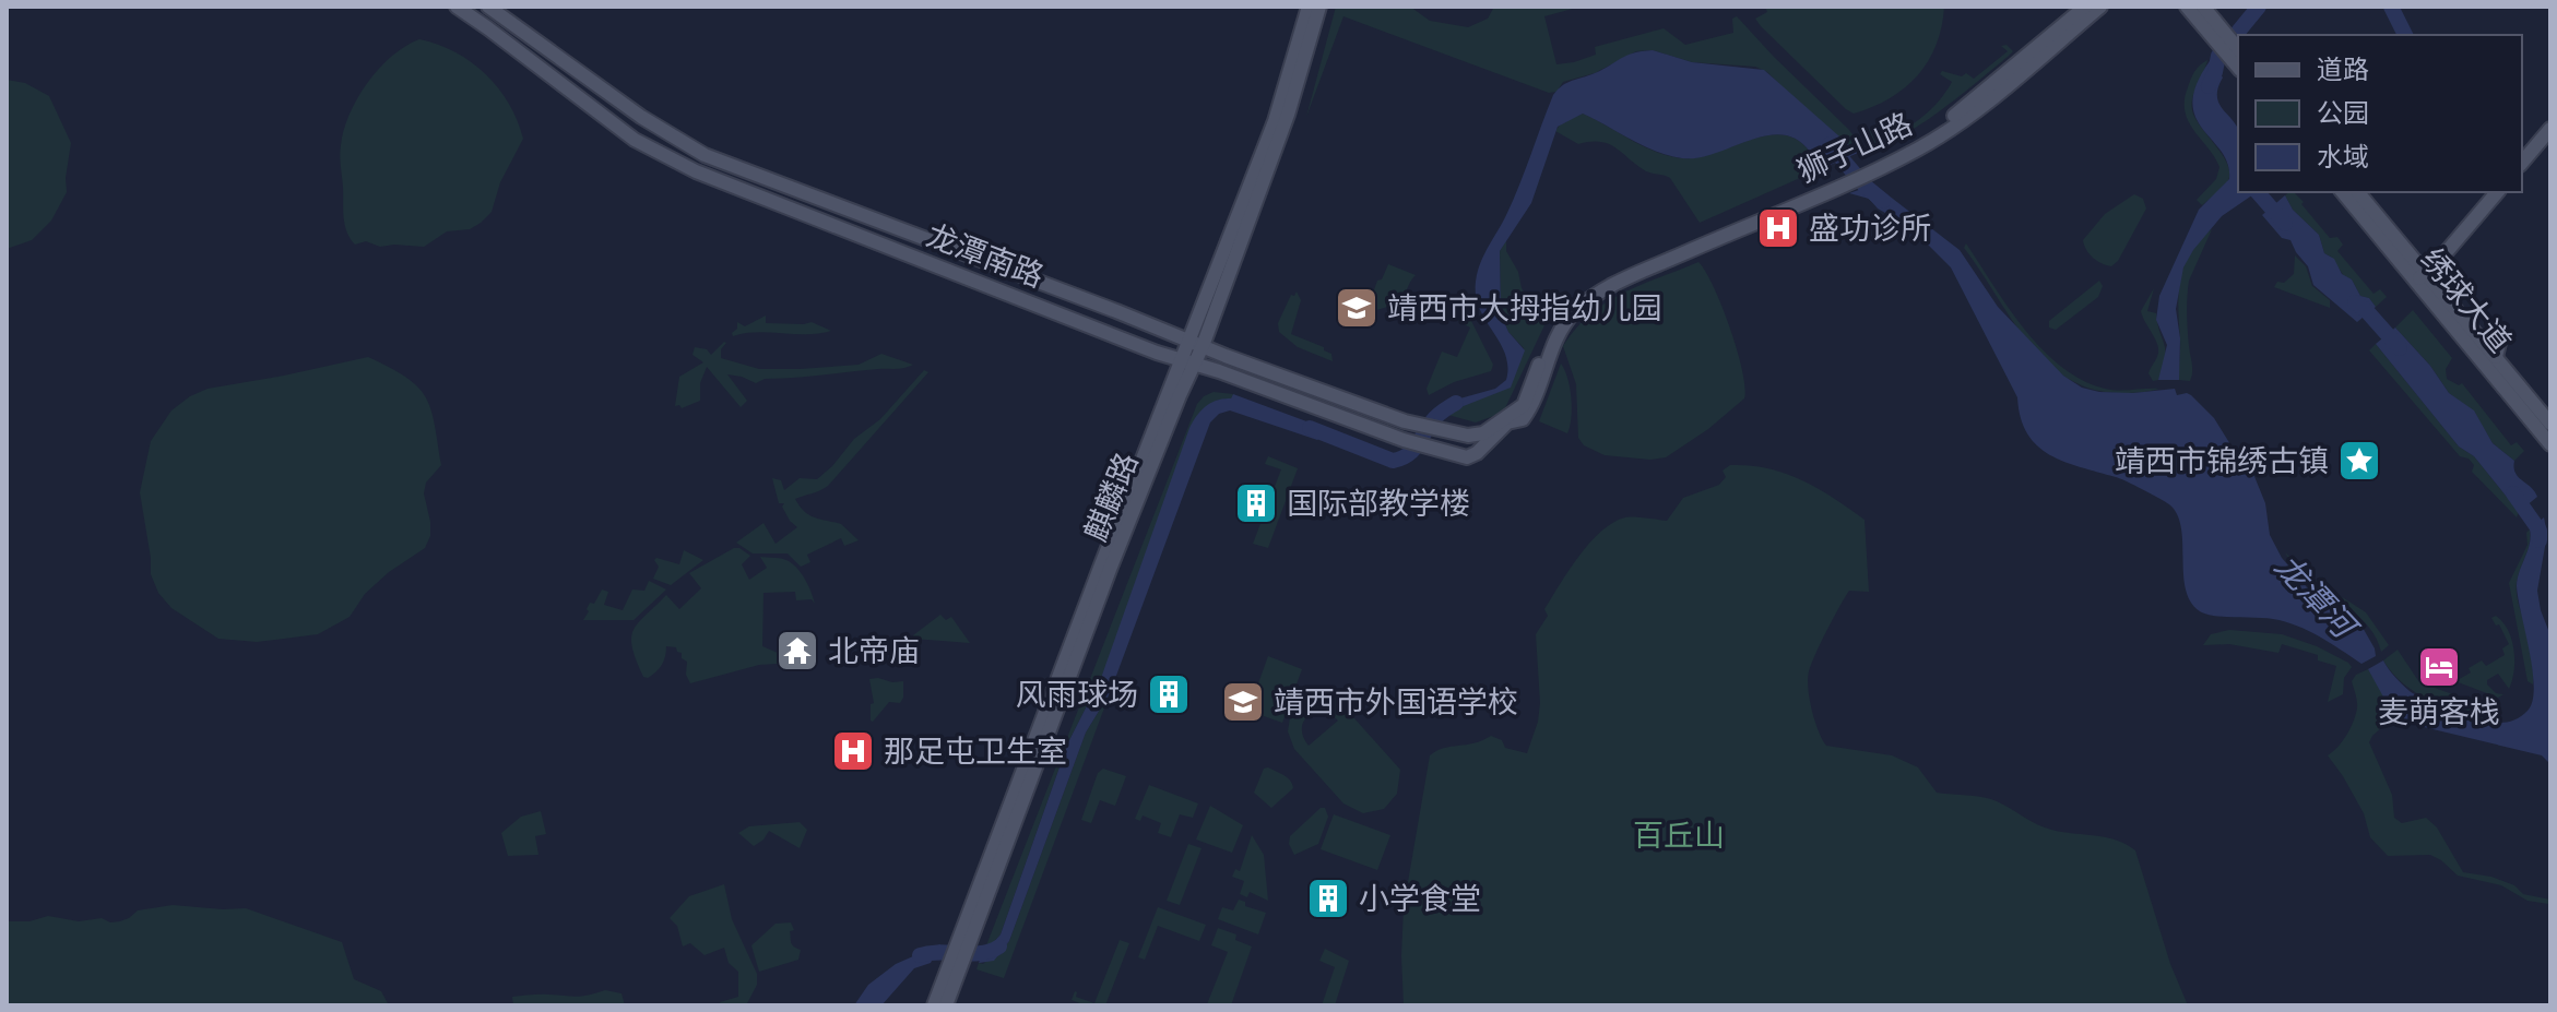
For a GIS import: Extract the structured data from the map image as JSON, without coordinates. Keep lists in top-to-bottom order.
{
  "streets": {
    "main road": [
      "狮子山路",
      "龙潭南路",
      "绣球大道",
      "麒麟路"
    ]
  },
  "crossings": [
    ["狮子山路", "龙潭南路"],
    ["龙潭南路", "麒麟路"]
  ],
  "water": ["龙潭河"],
  "parks": ["百丘山"],
  "places": {
    "hospital": ["盛功诊所", "那足屯卫生室"],
    "school or university": ["靖西市大拇指幼儿园", "靖西市外国语学校"],
    "place": ["靖西市锦绣古镇"],
    "building": ["国际部教学楼", "风雨球场", "小学食堂"],
    "temple": ["北帝庙"],
    "hotel": ["麦萌客栈"]
  },
  "legend": ["道路", "公园", "水域"]
}
